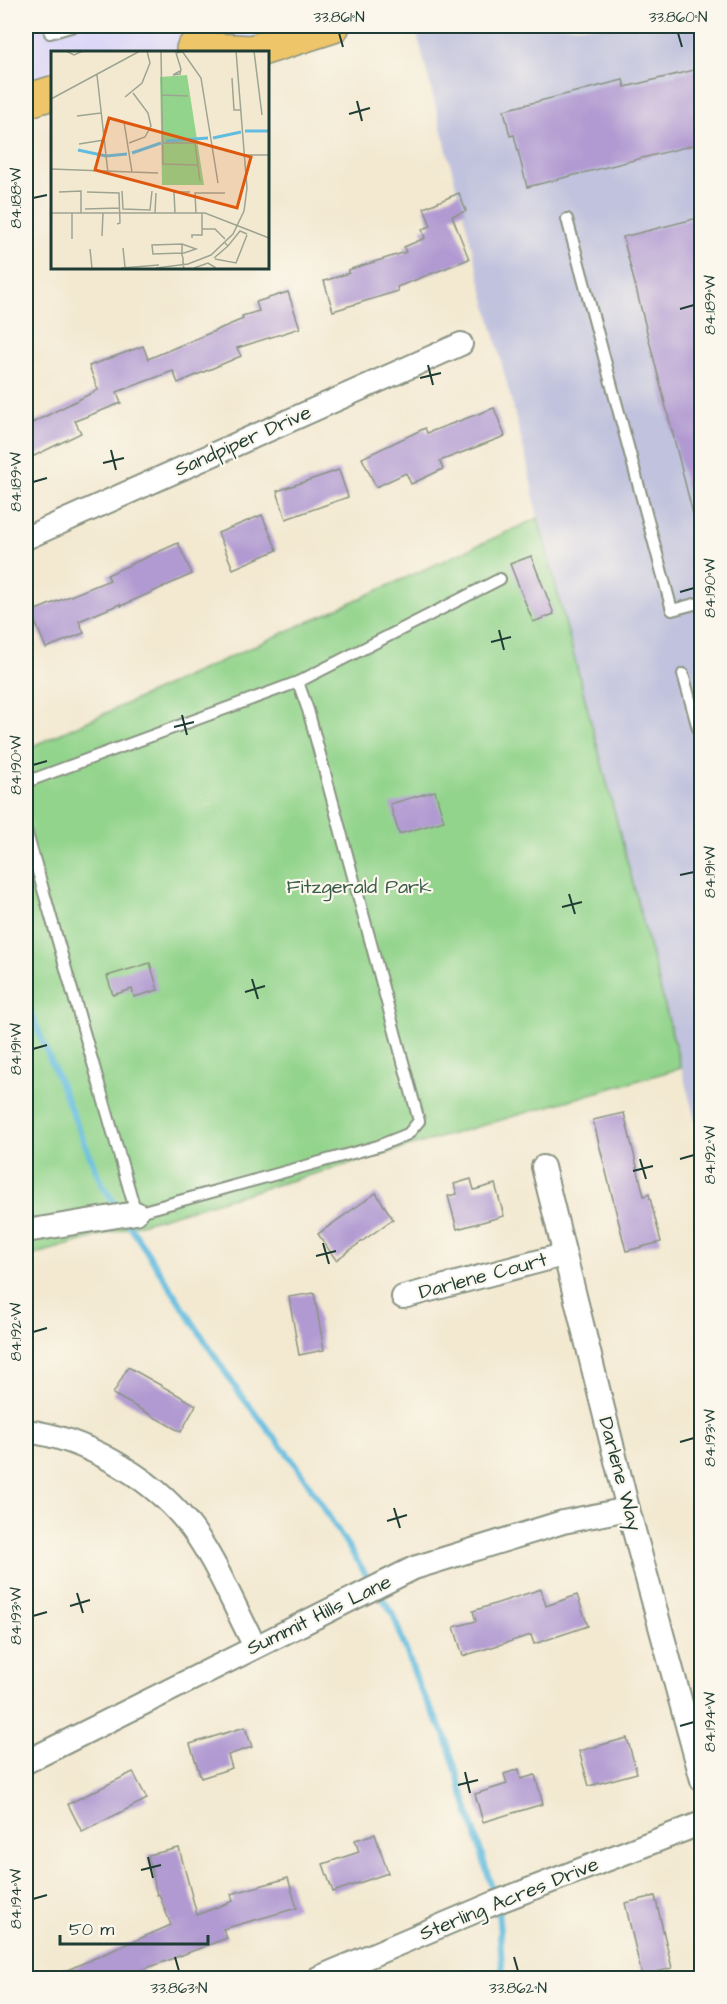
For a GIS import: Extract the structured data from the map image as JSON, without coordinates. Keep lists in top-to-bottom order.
{
  "streets": {
    "street": [
      "Sandpiper Drive",
      "Darlene Court",
      "Darlene Way",
      "Summit Hills Lane",
      "Sterling Acres Drive"
    ]
  },
  "crossings": [
    ["Darlene Court", "Darlene Way"],
    ["Darlene Way", "Summit Hills Lane"]
  ],
  "parks": ["Fitzgerald Park"],
  "scale_bar": "50 m",
  "coordinates": [
    "33.861°N",
    "33.860°N",
    "84.188°W",
    "84.189°W",
    "84.190°W",
    "84.191°W",
    "84.192°W",
    "84.193°W",
    "84.194°W",
    "33.863°N",
    "33.862°N"
  ]
}
